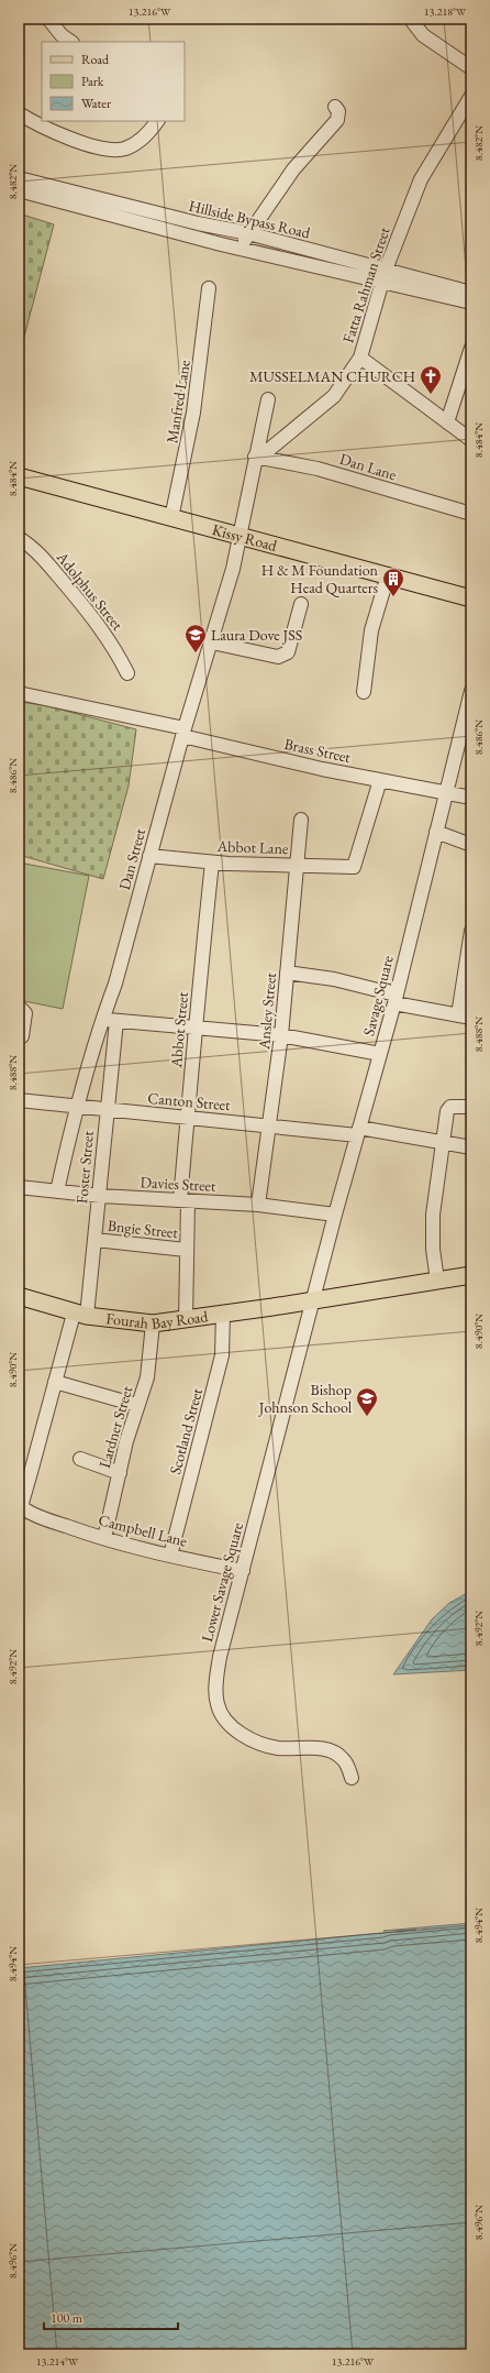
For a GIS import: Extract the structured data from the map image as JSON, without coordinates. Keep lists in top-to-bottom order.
{
  "streets": {
    "main road": ["Kissy Road", "Fourah Bay Road"],
    "street": [
      "Hillside Bypass Road",
      "Fatta Rahman Street",
      "Manfred Lane",
      "Dan Lane",
      "Adolphus Street",
      "Brass Street",
      "Abbot Lane",
      "Dan Street",
      "Savage Square",
      "Ansley Street",
      "Abbot Street",
      "Canton Street",
      "Foster Street",
      "Davies Street",
      "Bngie Street",
      "Lardner Street",
      "Scotland Street",
      "Campbell Lane",
      "Lower Savage Square"
    ]
  },
  "crossings": [
    ["Hillside Bypass Road", "Fatta Rahman Street"],
    ["Fatta Rahman Street", "Dan Lane"],
    ["Fatta Rahman Street", "Dan Street"],
    ["Manfred Lane", "Kissy Road"],
    ["Dan Lane", "Dan Street"],
    ["Kissy Road", "Dan Street"],
    ["Brass Street", "Abbot Lane"],
    ["Brass Street", "Dan Street"],
    ["Brass Street", "Savage Square"],
    ["Abbot Lane", "Dan Street"],
    ["Abbot Lane", "Ansley Street"],
    ["Abbot Lane", "Abbot Street"],
    ["Dan Street", "Canton Street"],
    ["Dan Street", "Davies Street"],
    ["Savage Square", "Canton Street"],
    ["Savage Square", "Davies Street"],
    ["Savage Square", "Fourah Bay Road"],
    ["Savage Square", "Lower Savage Square"],
    ["Ansley Street", "Canton Street"],
    ["Ansley Street", "Davies Street"],
    ["Abbot Street", "Canton Street"],
    ["Abbot Street", "Davies Street"],
    ["Abbot Street", "Bngie Street"],
    ["Abbot Street", "Fourah Bay Road"],
    ["Canton Street", "Foster Street"],
    ["Foster Street", "Davies Street"],
    ["Foster Street", "Bngie Street"],
    ["Foster Street", "Fourah Bay Road"],
    ["Fourah Bay Road", "Lardner Street"],
    ["Fourah Bay Road", "Scotland Street"],
    ["Fourah Bay Road", "Lower Savage Square"],
    ["Lardner Street", "Campbell Lane"],
    ["Scotland Street", "Campbell Lane"],
    ["Campbell Lane", "Lower Savage Square"]
  ],
  "places": {
    "church": ["MUSSELMAN CHURCH"],
    "building": ["H & M Foundation Head Quarters"],
    "school or university": ["Laura Dove JSS", "Bishop Johnson School"]
  },
  "legend": ["Road", "Park", "Water"],
  "scale_bar": "100 m",
  "coordinates": [
    "13.216°W",
    "13.218°W",
    "8.482°N",
    "8.484°N",
    "8.486°N",
    "8.488°N",
    "8.490°N",
    "8.492°N",
    "8.494°N",
    "8.496°N",
    "13.214°W"
  ]
}
